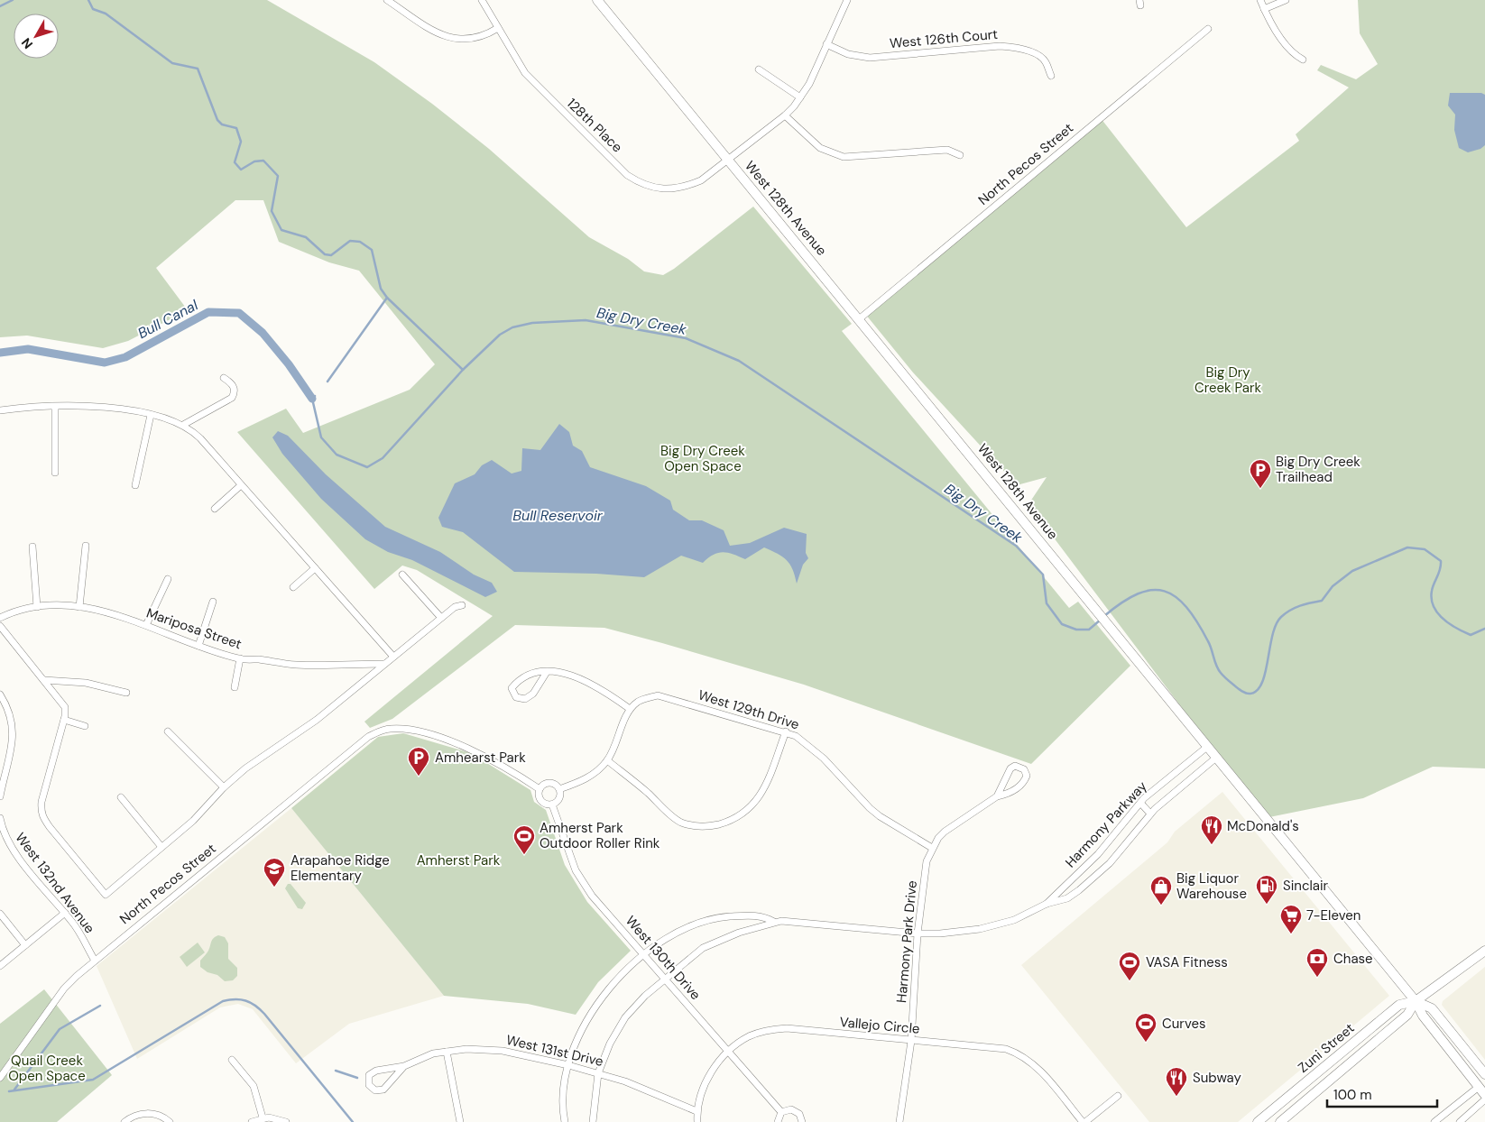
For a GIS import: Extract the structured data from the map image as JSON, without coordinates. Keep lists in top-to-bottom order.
{
  "streets": {
    "main road": ["West 128th Avenue", "Zuni Street"],
    "street": [
      "West 126th Court",
      "128th Place",
      "North Pecos Street",
      "Mariposa Street",
      "West 129th Drive",
      "Harmony Parkway",
      "West 132nd Avenue",
      "Harmony Park Drive",
      "West 130th Drive",
      "Vallejo Circle",
      "West 131st Drive"
    ]
  },
  "crossings": [
    ["West 126th Court", "128th Place"],
    ["128th Place", "West 128th Avenue"],
    ["North Pecos Street", "West 128th Avenue"],
    ["North Pecos Street", "West 132nd Avenue"],
    ["North Pecos Street", "West 130th Drive"],
    ["West 128th Avenue", "Harmony Parkway"],
    ["West 128th Avenue", "Zuni Street"],
    ["West 129th Drive", "Harmony Park Drive"],
    ["Harmony Parkway", "Harmony Park Drive"],
    ["Harmony Parkway", "West 130th Drive"],
    ["Harmony Parkway", "West 131st Drive"],
    ["Harmony Park Drive", "Vallejo Circle"],
    ["West 130th Drive", "Vallejo Circle"],
    ["Vallejo Circle", "West 131st Drive"]
  ],
  "water": ["Bull Canal", "Big Dry Creek", "Bull Reservoir"],
  "parks": [
    "Big Dry Creek Park",
    "Big Dry Creek Open Space",
    "Amherst Park",
    "Quail Creek Open Space"
  ],
  "places": {
    "parking": ["Big Dry Creek Trailhead", "Amhearst Park"],
    "restaurant": ["McDonald's", "Subway"],
    "sports": ["Amherst Park Outdoor Roller Rink", "VASA Fitness", "Curves"],
    "school or university": ["Arapahoe Ridge Elementary"],
    "fuel station": ["Sinclair"],
    "shop": ["Big Liquor Warehouse"],
    "supermarket": ["7-Eleven"],
    "bank": ["Chase"]
  },
  "scale_bar": "100 m",
  "north": "bottom left"
}
